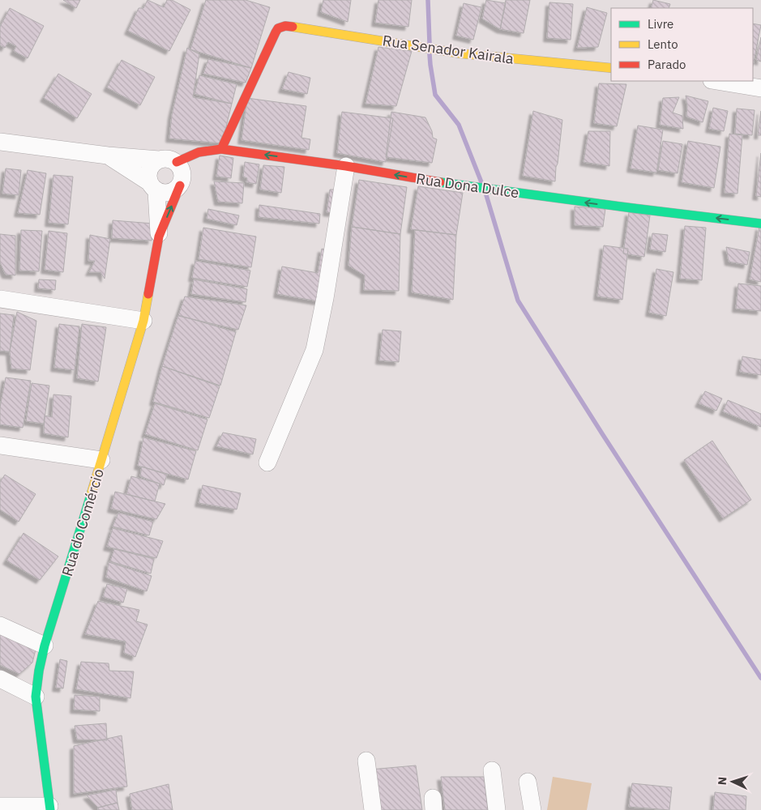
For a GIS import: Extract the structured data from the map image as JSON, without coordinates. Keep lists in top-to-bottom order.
{
  "streets": {
    "street": ["Rua Senador Kairala", "Rua Dona Dulce", "Rua do Comércio"]
  },
  "crossings": [
    ["Rua Senador Kairala", "Rua Dona Dulce"],
    ["Rua Dona Dulce", "Rua do Comércio"]
  ],
  "one_way": ["Rua Dona Dulce"],
  "legend": ["Livre", "Lento", "Parado"],
  "north": "left"
}
